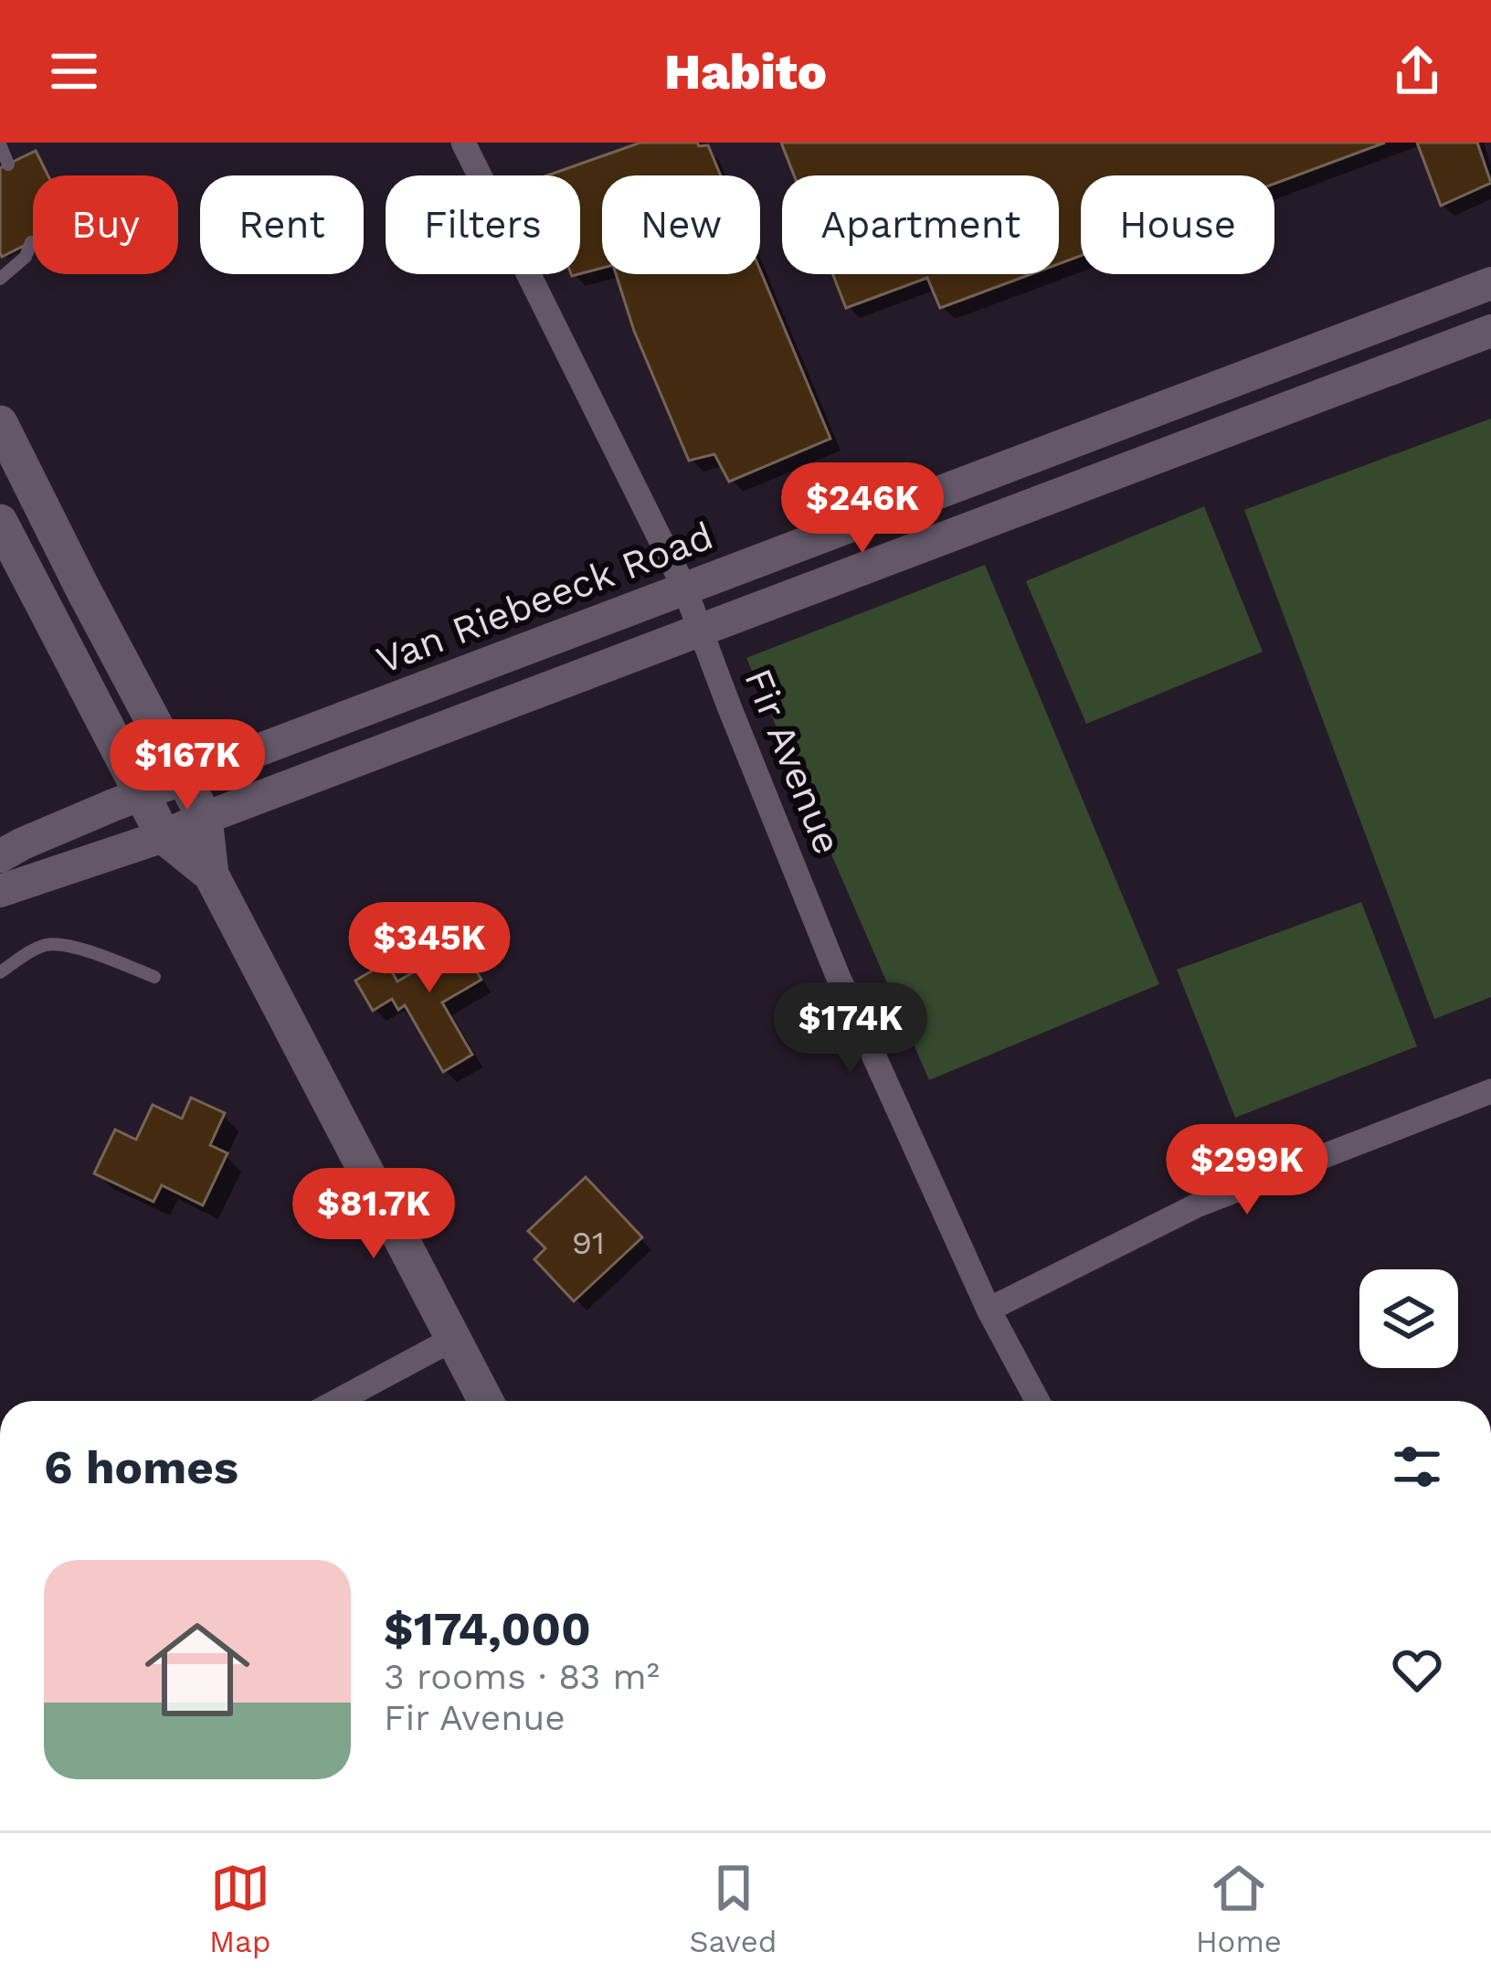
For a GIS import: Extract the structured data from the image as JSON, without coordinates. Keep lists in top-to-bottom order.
{
  "streets": {
    "street": ["Van Riebeeck Road", "Fir Avenue"]
  },
  "crossings": [
    ["Van Riebeeck Road", "Fir Avenue"]
  ],
  "house_numbers": ["91"],
  "page": {
    "header": "Habito",
    "chip": [
      "Buy",
      "Rent",
      "Filters",
      "New",
      "Apartment",
      "House"
    ],
    "price": [
      "$246K",
      "$167K",
      "$345K",
      "$174K",
      "$299K",
      "$81.7K"
    ],
    "heading": "6 homes",
    "list": [
      {
        "name": "$174,000",
        "note": "3 rooms · 83 m² · Fir Avenue"
      }
    ],
    "tabs": ["Map", "Saved", "Home"]
  }
}
